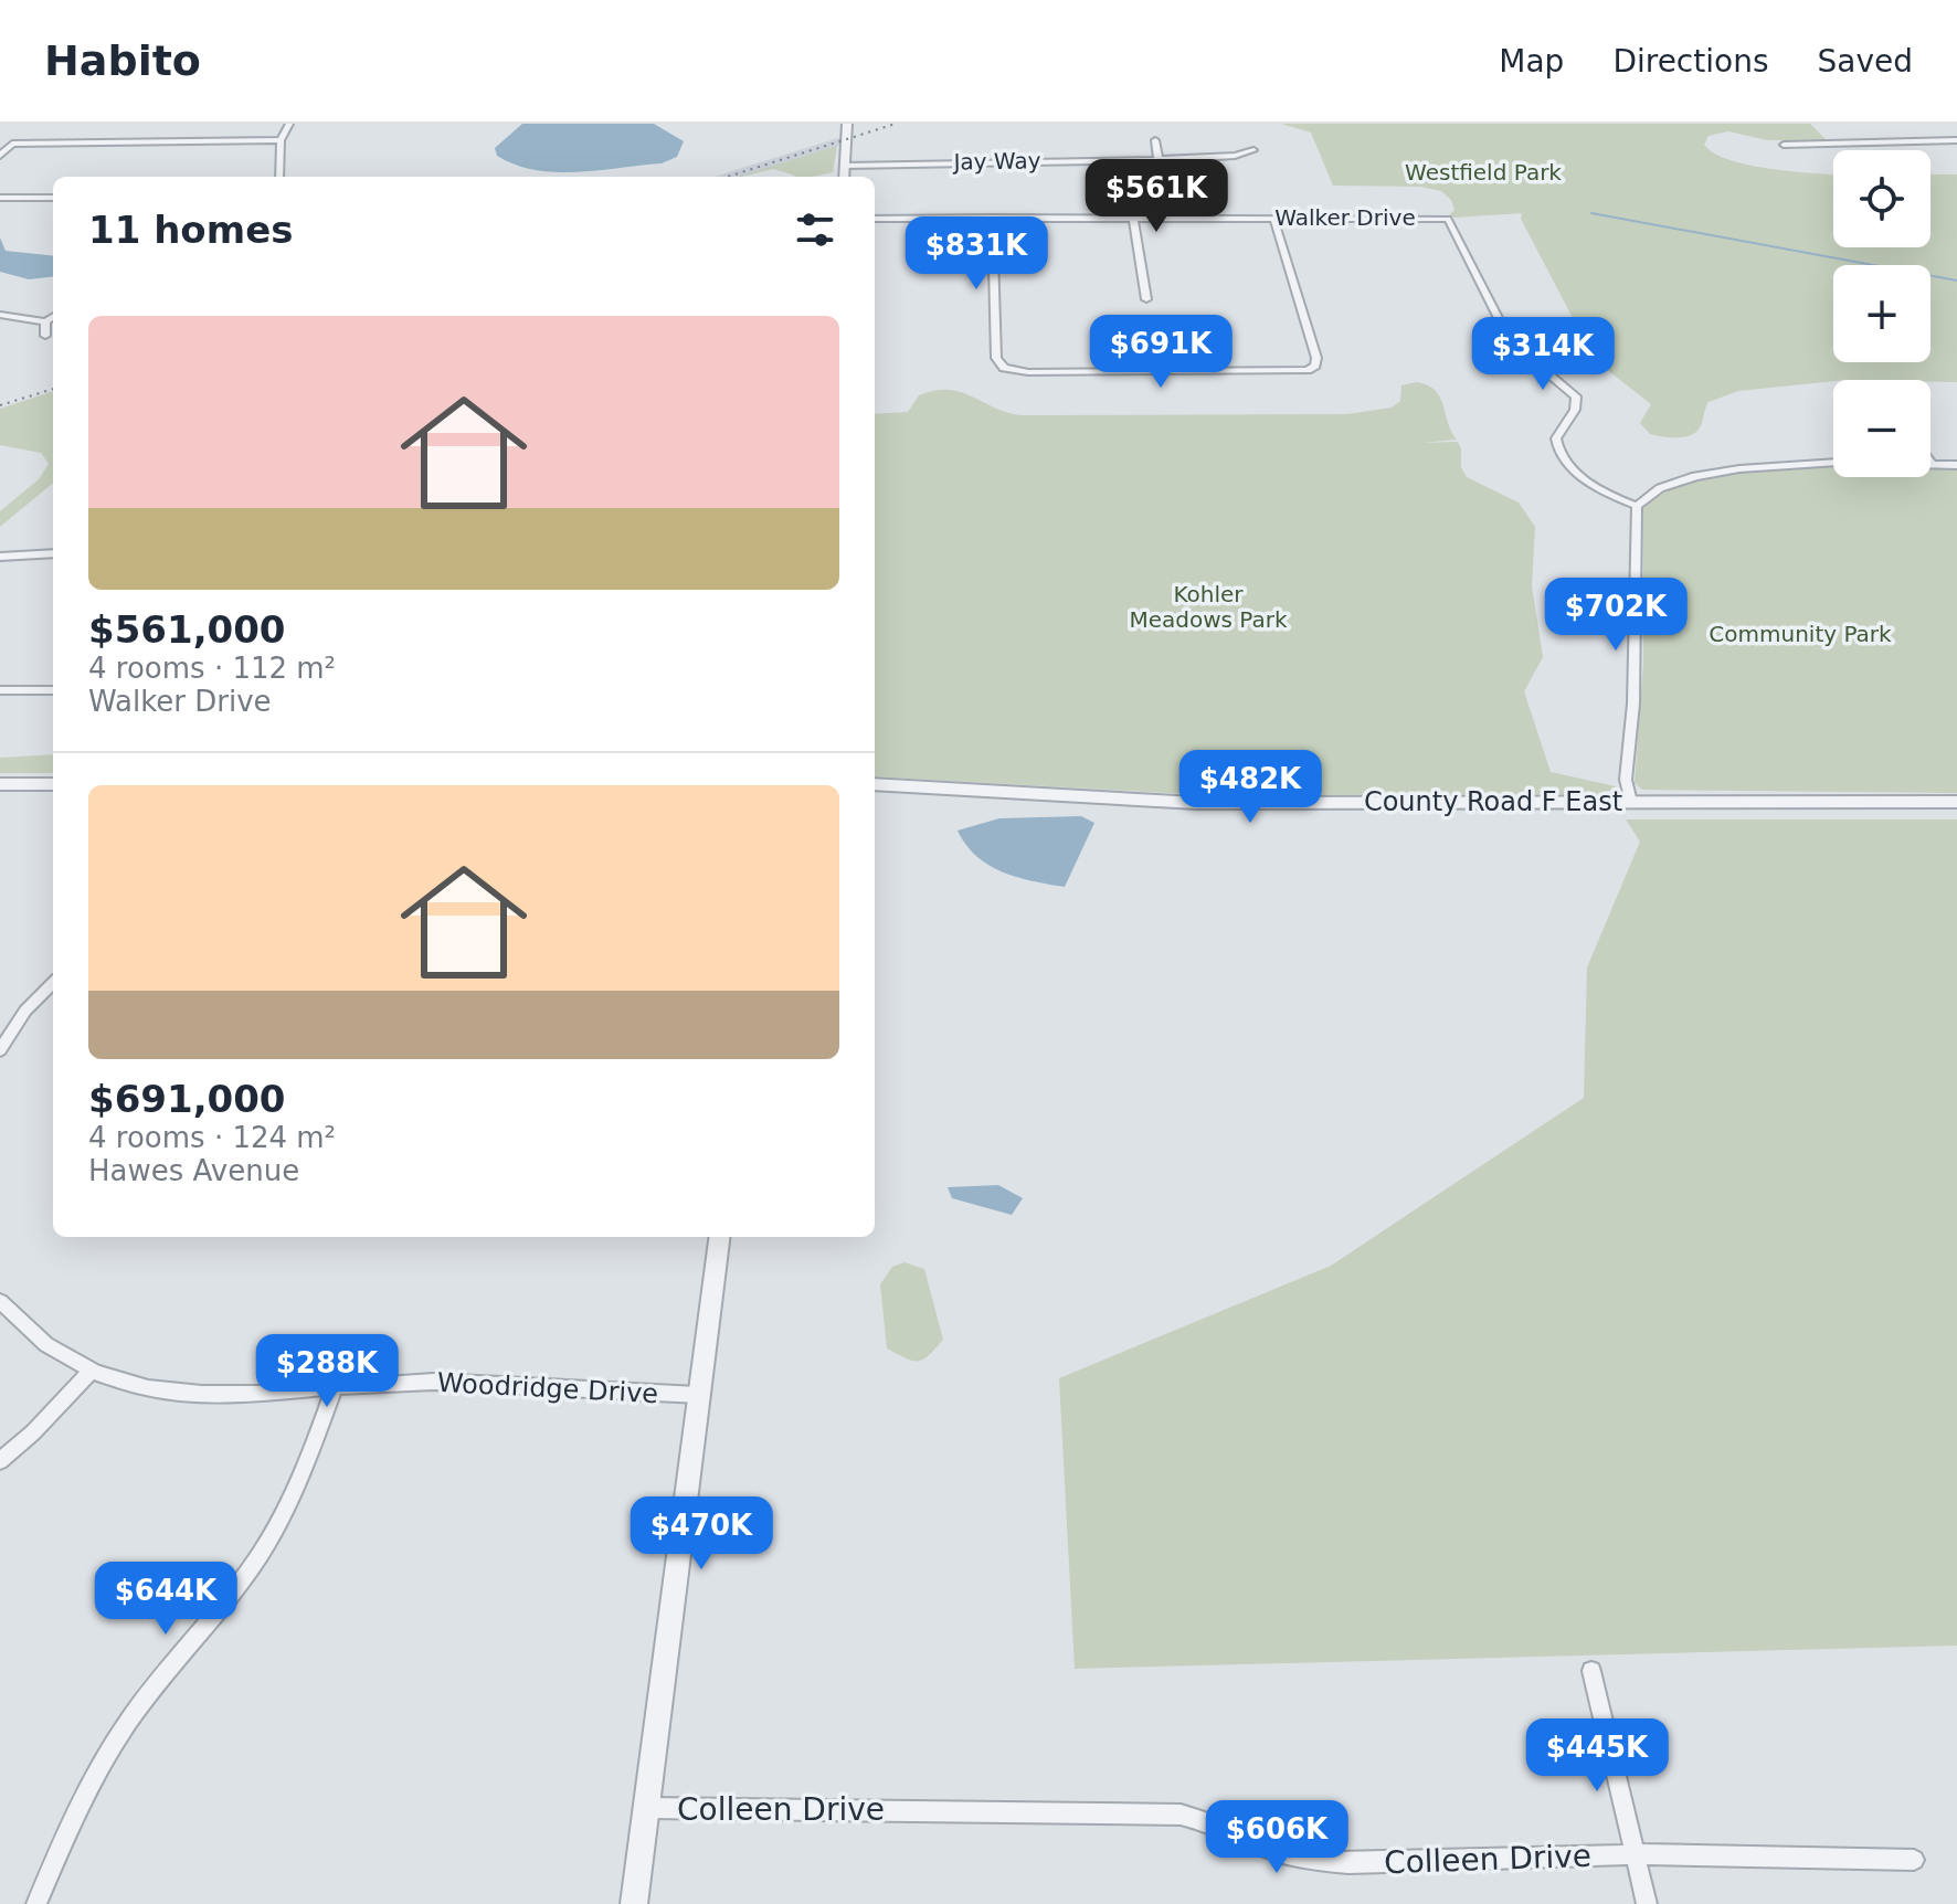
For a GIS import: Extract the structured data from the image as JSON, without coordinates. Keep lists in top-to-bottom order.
{
  "streets": {
    "street": [
      "Jay Way",
      "Walker Drive",
      "County Road F East",
      "Woodridge Drive",
      "Colleen Drive"
    ]
  },
  "parks": ["Westfield Park", "Kohler Meadows Park", "Community Park"],
  "page": {
    "header": "Habito",
    "nav": ["Map", "Directions", "Saved"],
    "map_buttons": ["+", "−"],
    "price": [
      "$561K",
      "$831K",
      "$691K",
      "$314K",
      "$702K",
      "$482K",
      "$288K",
      "$470K",
      "$644K",
      "$445K",
      "$606K"
    ],
    "heading": "11 homes",
    "list": [
      {
        "name": "$561,000",
        "note": "4 rooms · 112 m² · Walker Drive"
      },
      {
        "name": "$691,000",
        "note": "4 rooms · 124 m² · Hawes Avenue"
      }
    ]
  }
}
